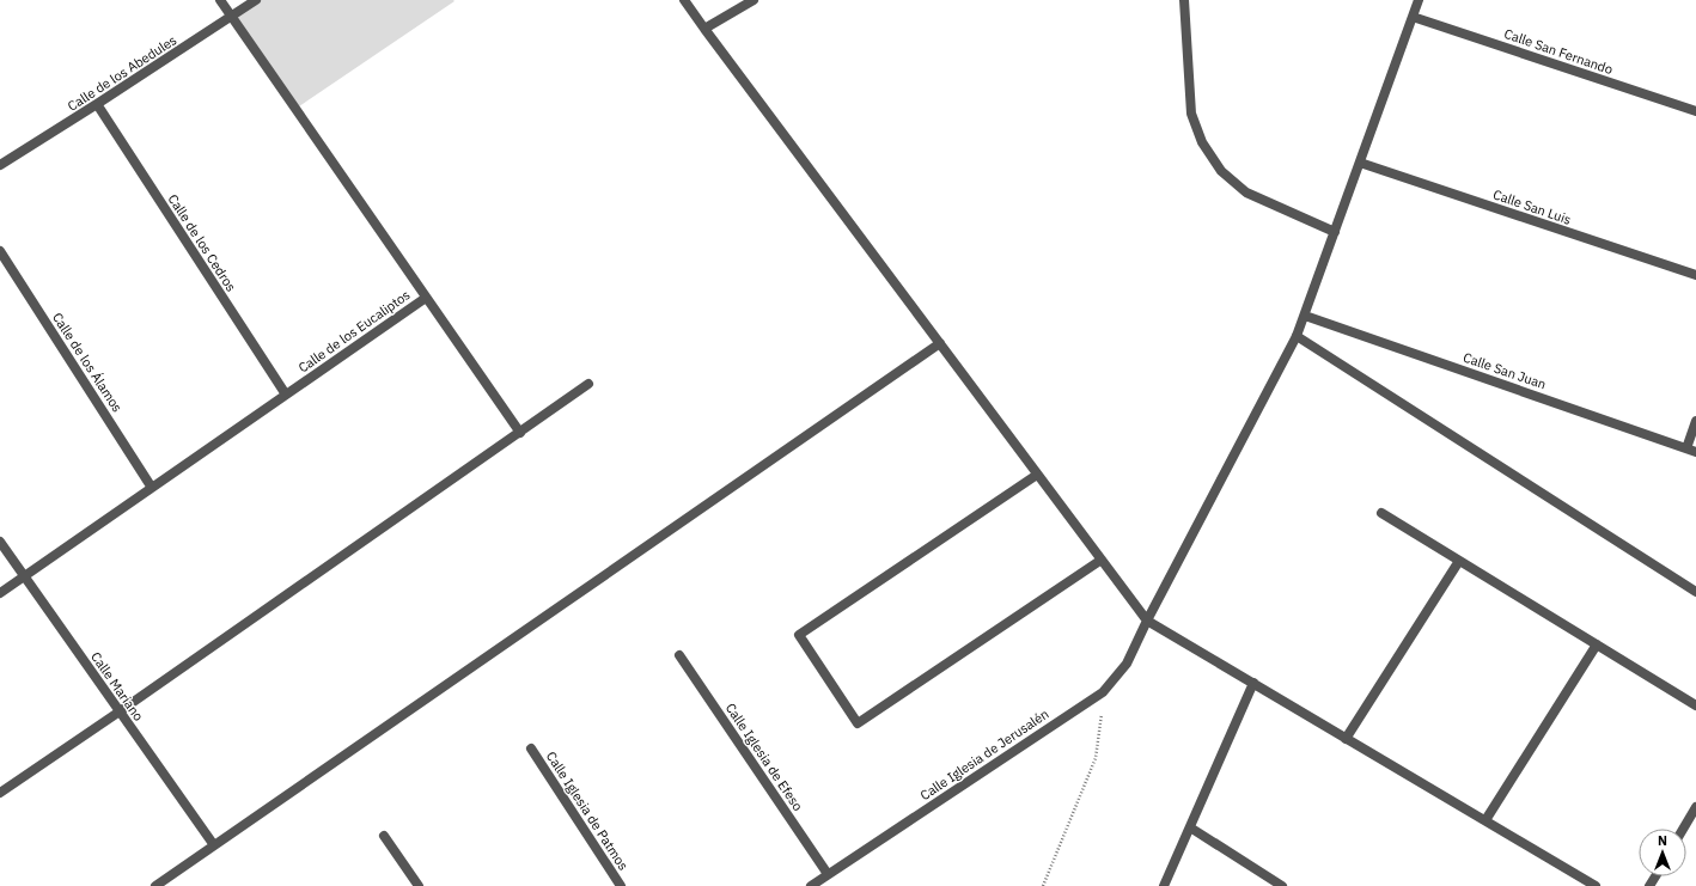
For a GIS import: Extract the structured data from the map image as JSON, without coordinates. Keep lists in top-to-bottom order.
{
  "streets": {
    "street": [
      "Calle San Fernando",
      "Calle de los Abedules",
      "Calle San Luis",
      "Calle de los Cedros",
      "Calle de los Eucaliptos",
      "Calle de los Álamos",
      "Calle San Juan",
      "Calle Mariano",
      "Calle Iglesia de Jerusalén",
      "Calle Iglesia de Efeso",
      "Calle Iglesia de Patmos"
    ]
  },
  "crossings": [
    ["Calle San Fernando", "Calle Iglesia de Jerusalén"],
    ["Calle de los Abedules", "Calle de los Cedros"],
    ["Calle de los Abedules", "Calle de los Eucaliptos"],
    ["Calle San Luis", "Calle Iglesia de Jerusalén"],
    ["Calle de los Cedros", "Calle de los Eucaliptos"],
    ["Calle de los Eucaliptos", "Calle de los Álamos"],
    ["Calle de los Eucaliptos", "Calle Mariano"],
    ["Calle San Juan", "Calle Iglesia de Jerusalén"],
    ["Calle Iglesia de Jerusalén", "Calle Iglesia de Efeso"]
  ],
  "north": "top"
}
